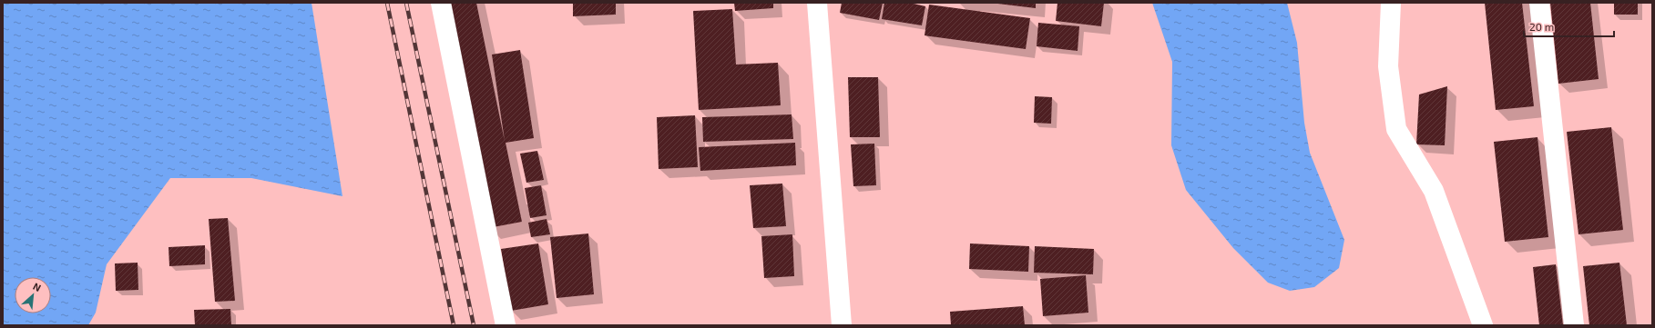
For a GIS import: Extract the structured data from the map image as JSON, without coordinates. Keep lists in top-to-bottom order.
{
  "scale_bar": "20 m",
  "north": "top right"
}
